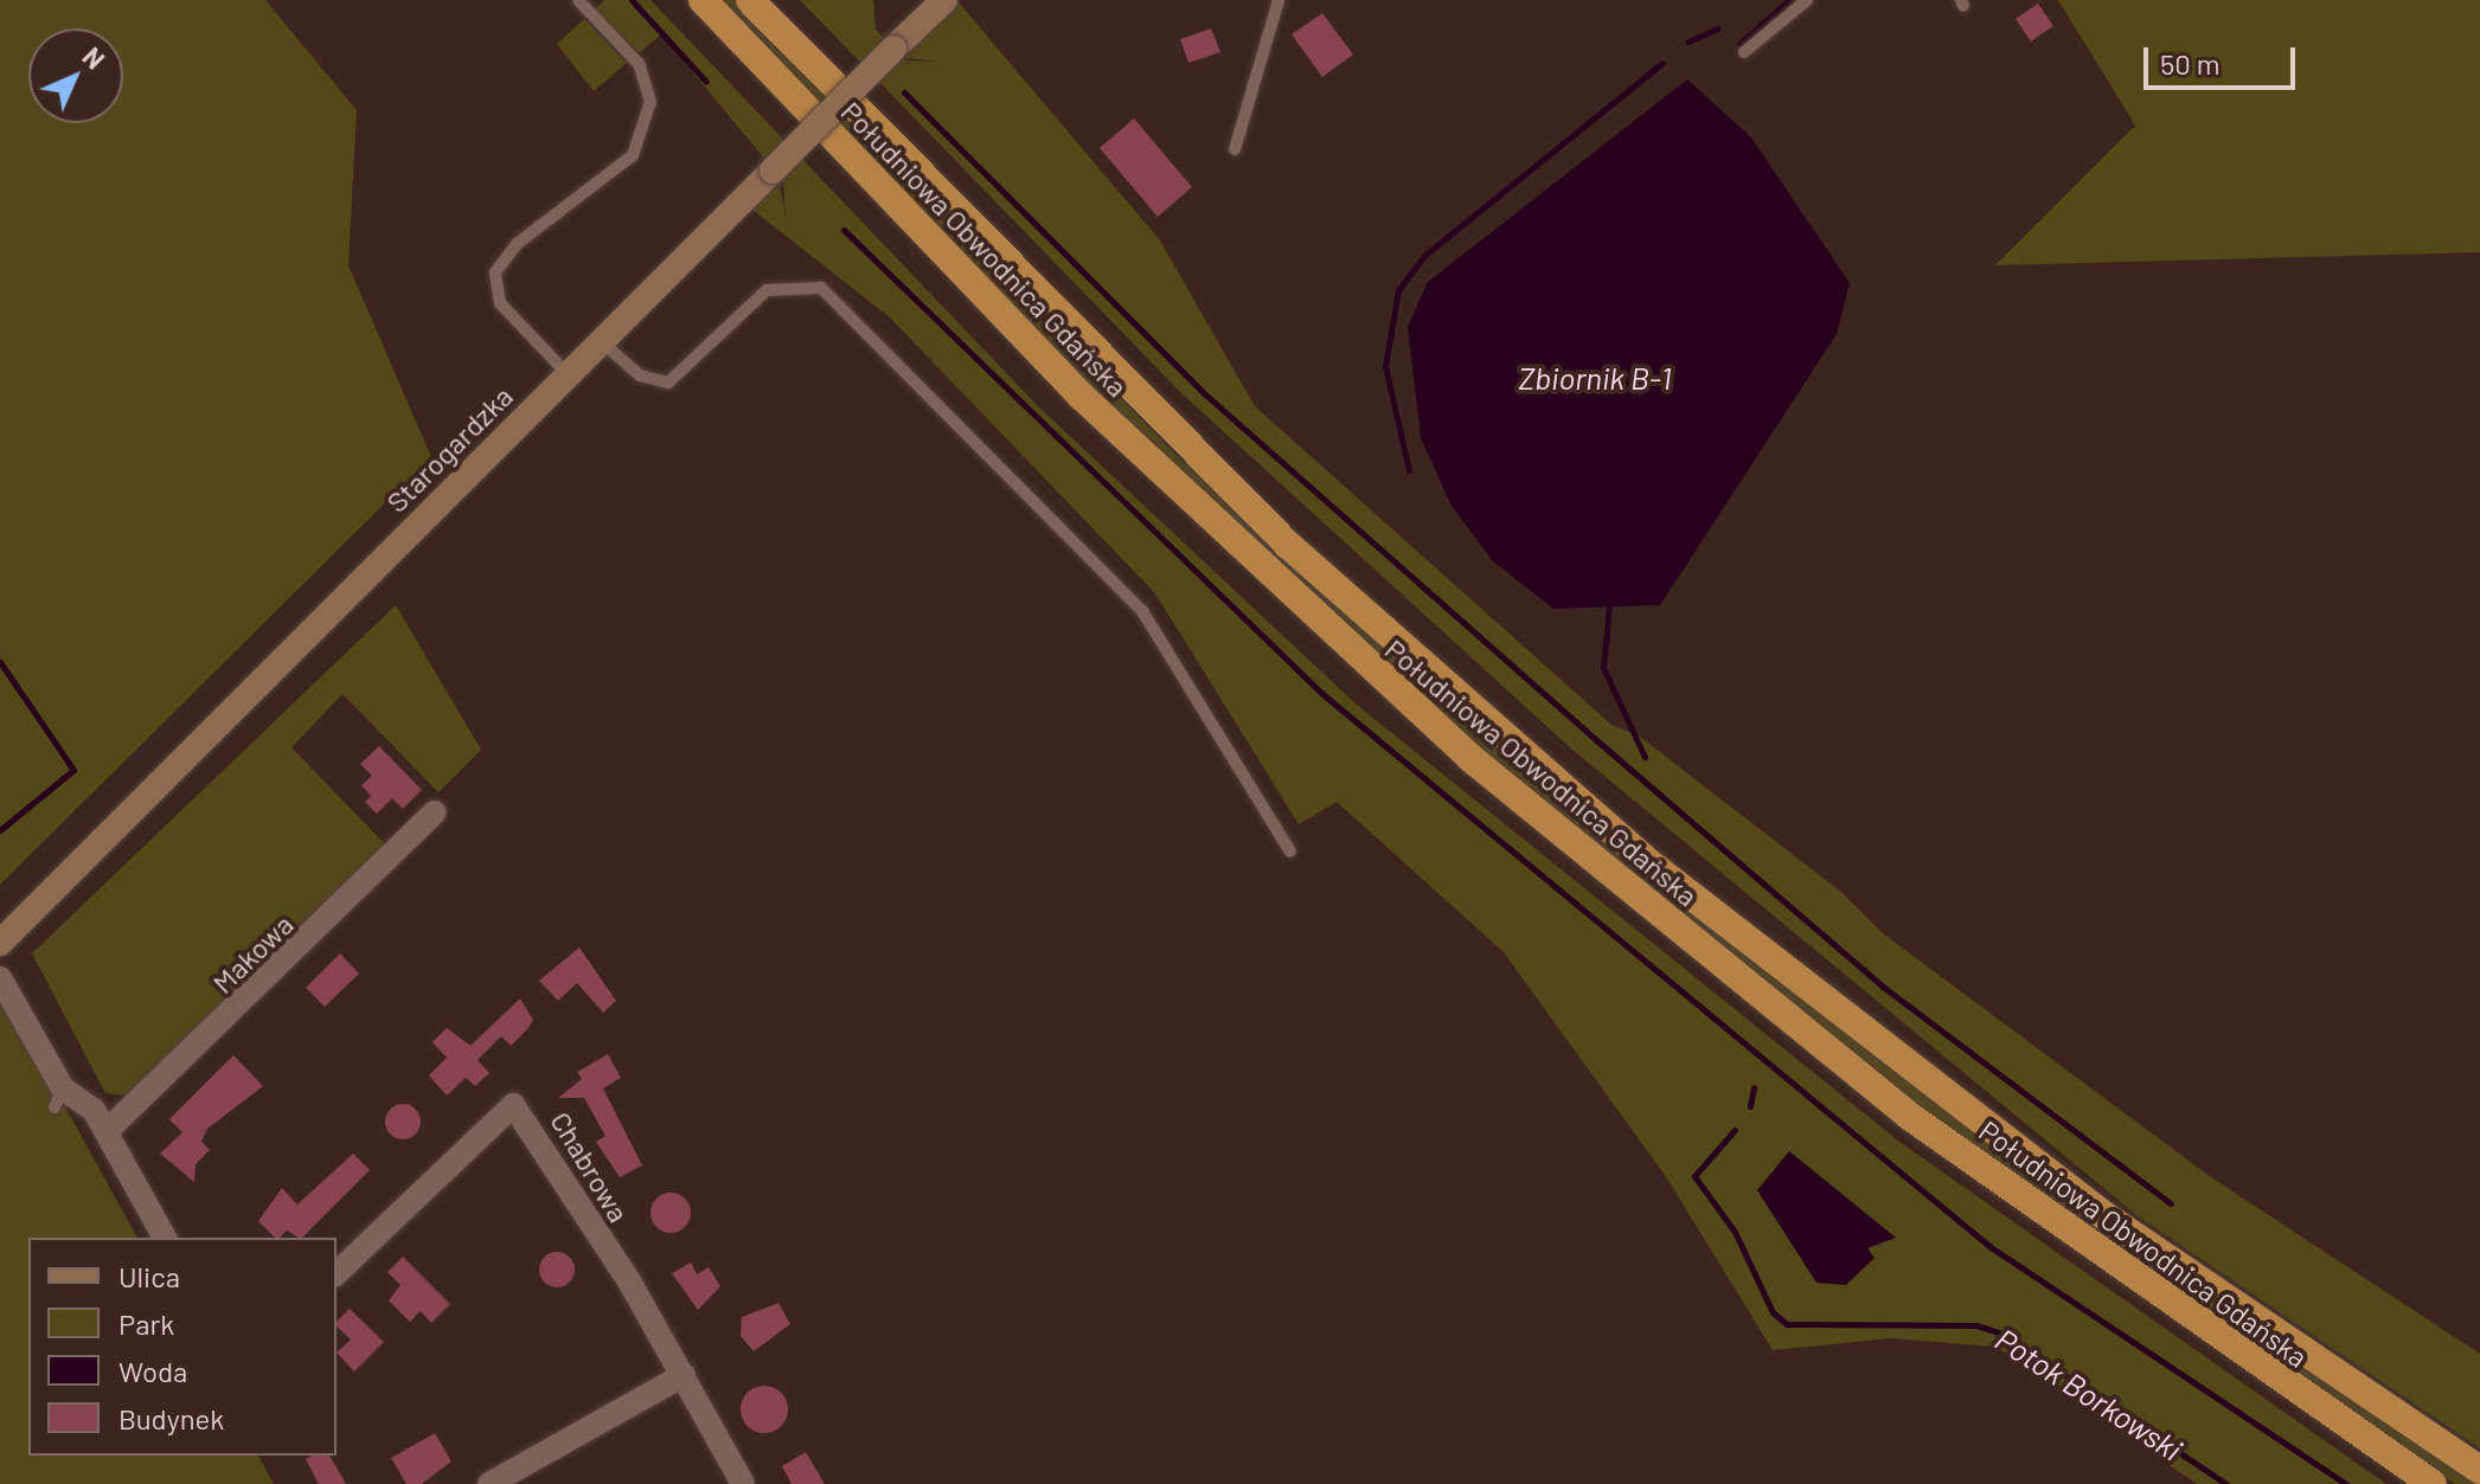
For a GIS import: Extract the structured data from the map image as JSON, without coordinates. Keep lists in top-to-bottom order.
{
  "streets": {
    "highway": ["Południowa Obwodnica Gdańska"],
    "main road": ["Starogardzka"],
    "street": ["Makowa", "Chabrowa"]
  },
  "water": ["Zbiornik B-1", "Potok Borkowski"],
  "legend": [
    "Ulica",
    "Park",
    "Woda",
    "Budynek"
  ],
  "scale_bar": "50 m",
  "north": "top right"
}
